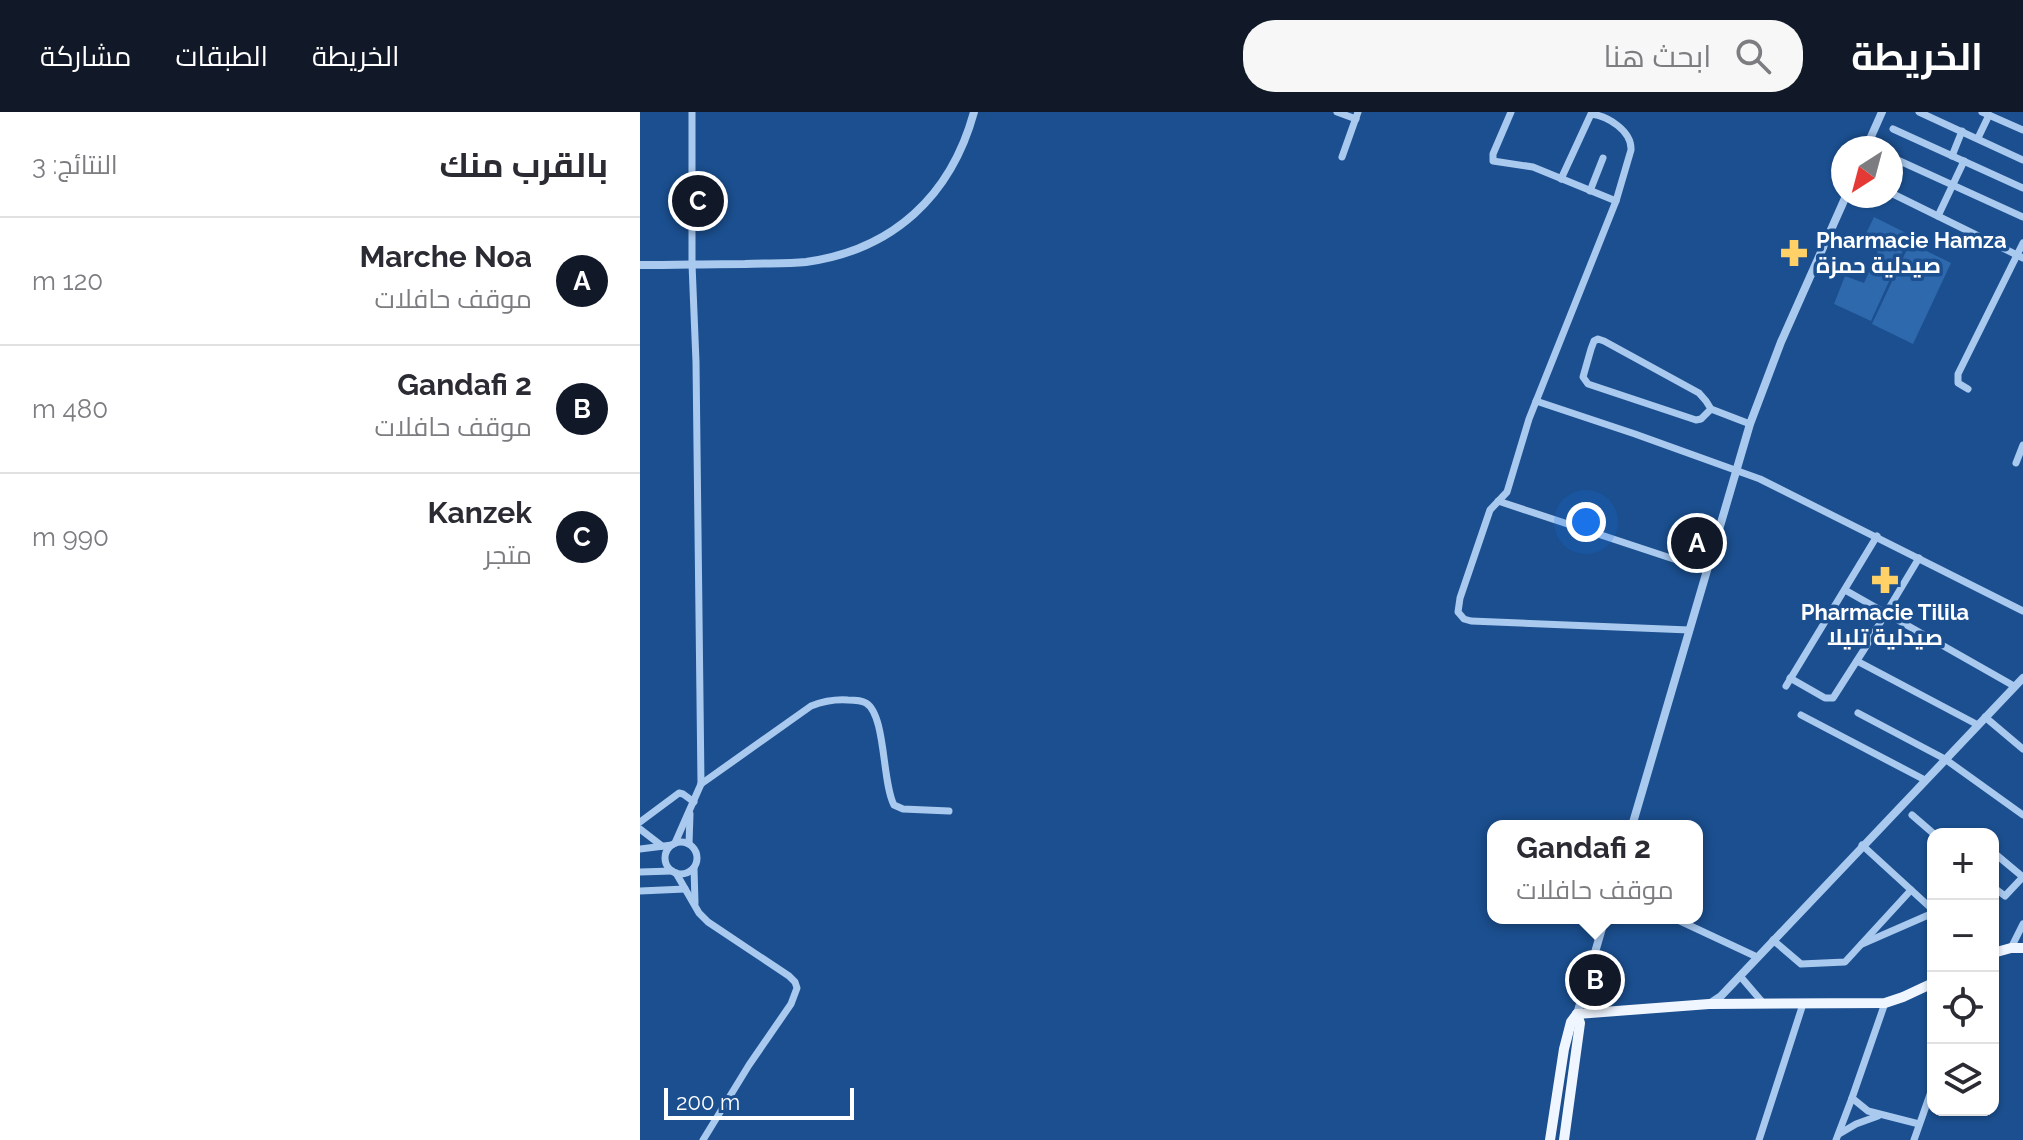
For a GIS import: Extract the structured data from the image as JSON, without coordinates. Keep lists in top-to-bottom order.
{
  "places": {
    "pharmacy": ["Pharmacie Hamza صيدلية حمزة", "Pharmacie Tilila صيدلية تليلا"]
  },
  "scale_bar": "200 m",
  "north": "bottom left",
  "page": {
    "header": "الخريطة",
    "search": "ابحث هنا",
    "nav": ["الخريطة", "الطبقات", "مشاركة"],
    "heading": ["بالقرب منك", "النتائج: 3"],
    "pins": ["C", "A", "B"],
    "list": [
      {
        "mark": "A",
        "name": "Marche Noa",
        "note": "موقف حافلات",
        "value": "120 m"
      },
      {
        "mark": "B",
        "name": "Gandafi 2",
        "note": "موقف حافلات",
        "value": "480 m"
      },
      {
        "mark": "C",
        "name": "Kanzek",
        "note": "متجر",
        "value": "990 m"
      }
    ],
    "popup": ["Gandafi 2", "موقف حافلات"],
    "map_buttons": ["+", "−"],
    "scale": "200 m"
  }
}
